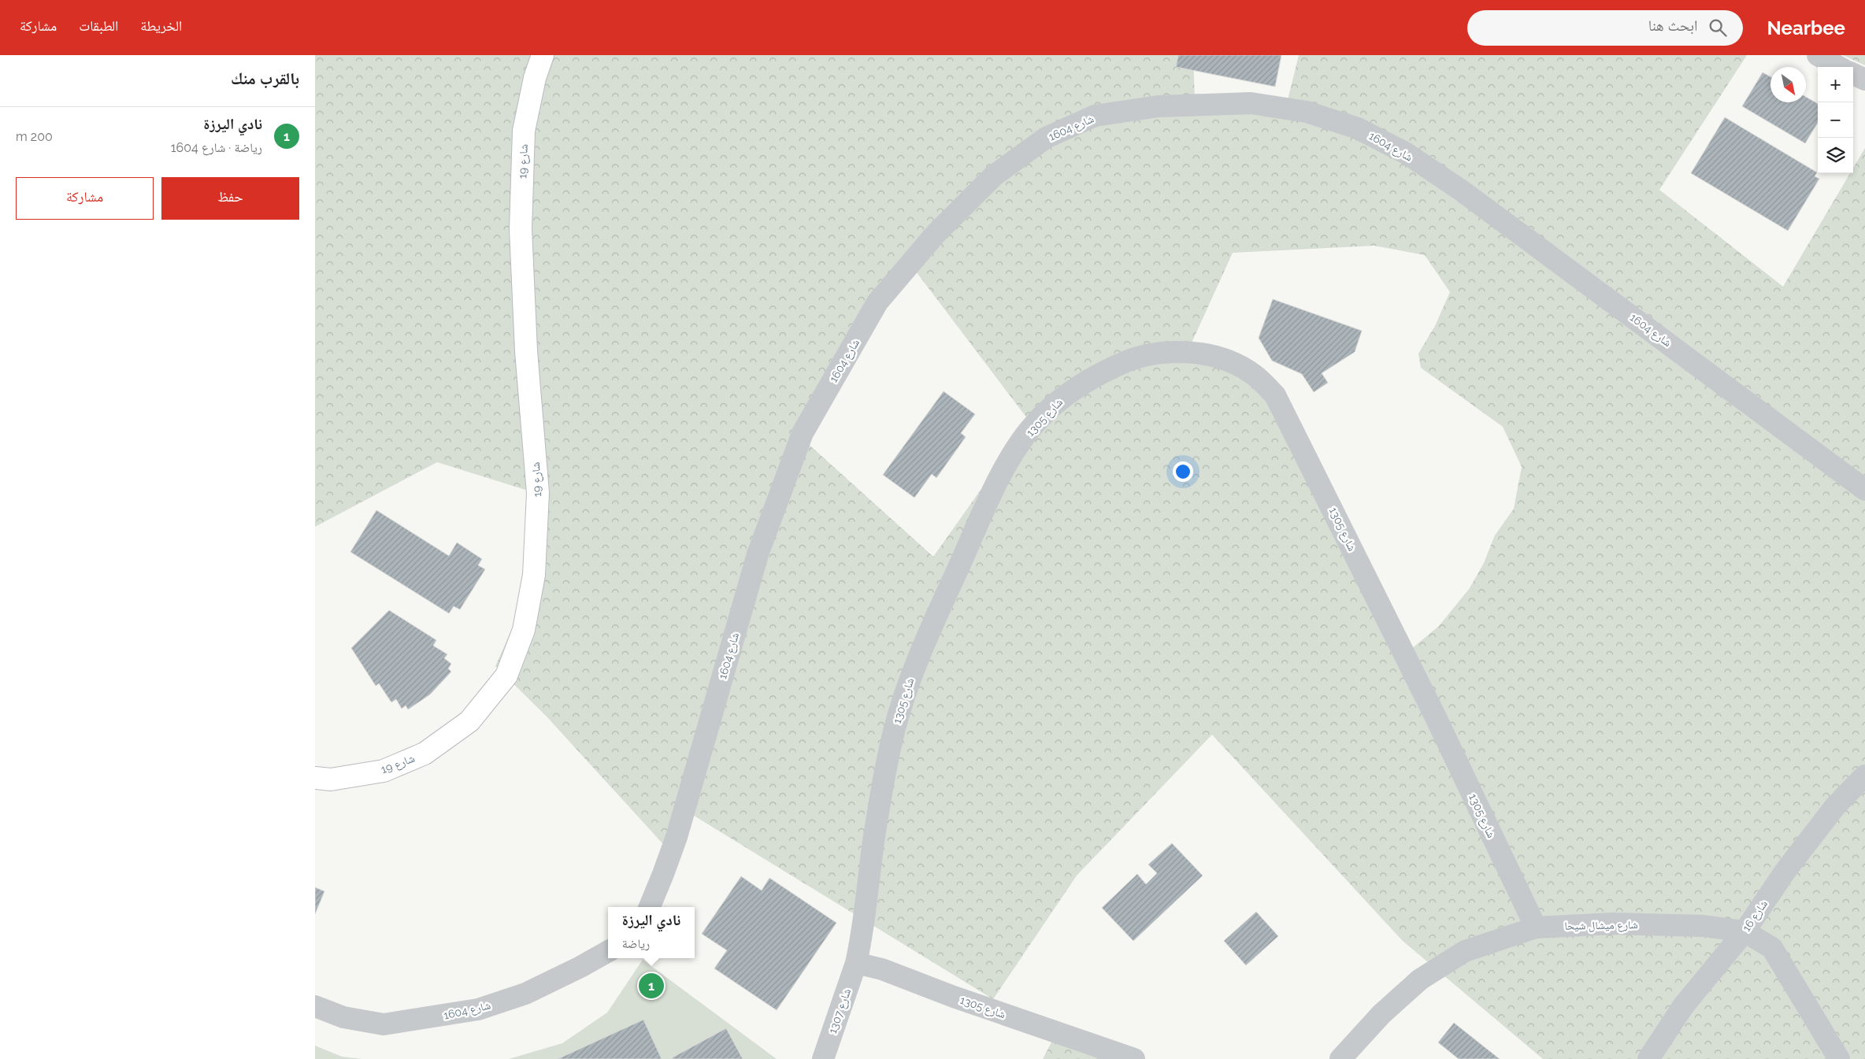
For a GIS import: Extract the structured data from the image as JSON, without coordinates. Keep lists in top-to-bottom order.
{
  "streets": {
    "main road": ["شارع 19"],
    "street": [
      "شارع 1604",
      "شارع 1305",
      "شارع 16",
      "شارع ميشال شيحا",
      "شارع 1307"
    ]
  },
  "crossings": [
    ["شارع 1305", "شارع ميشال شيحا"],
    ["شارع 1305", "شارع 1307"],
    ["شارع 16", "شارع ميشال شيحا"]
  ],
  "north": "bottom right",
  "page": {
    "header": "Nearbee",
    "search": "ابحث هنا",
    "nav": ["الخريطة", "الطبقات", "مشاركة"],
    "heading": "بالقرب منك",
    "map_buttons": ["+", "−"],
    "list": [
      {
        "mark": "1",
        "name": "نادي اليرزة",
        "note": "رياضة · شارع 1604",
        "value": "200 m"
      }
    ],
    "buttons": ["حفظ", "مشاركة"],
    "popup": ["نادي اليرزة", "رياضة"],
    "pins": "1"
  }
}
